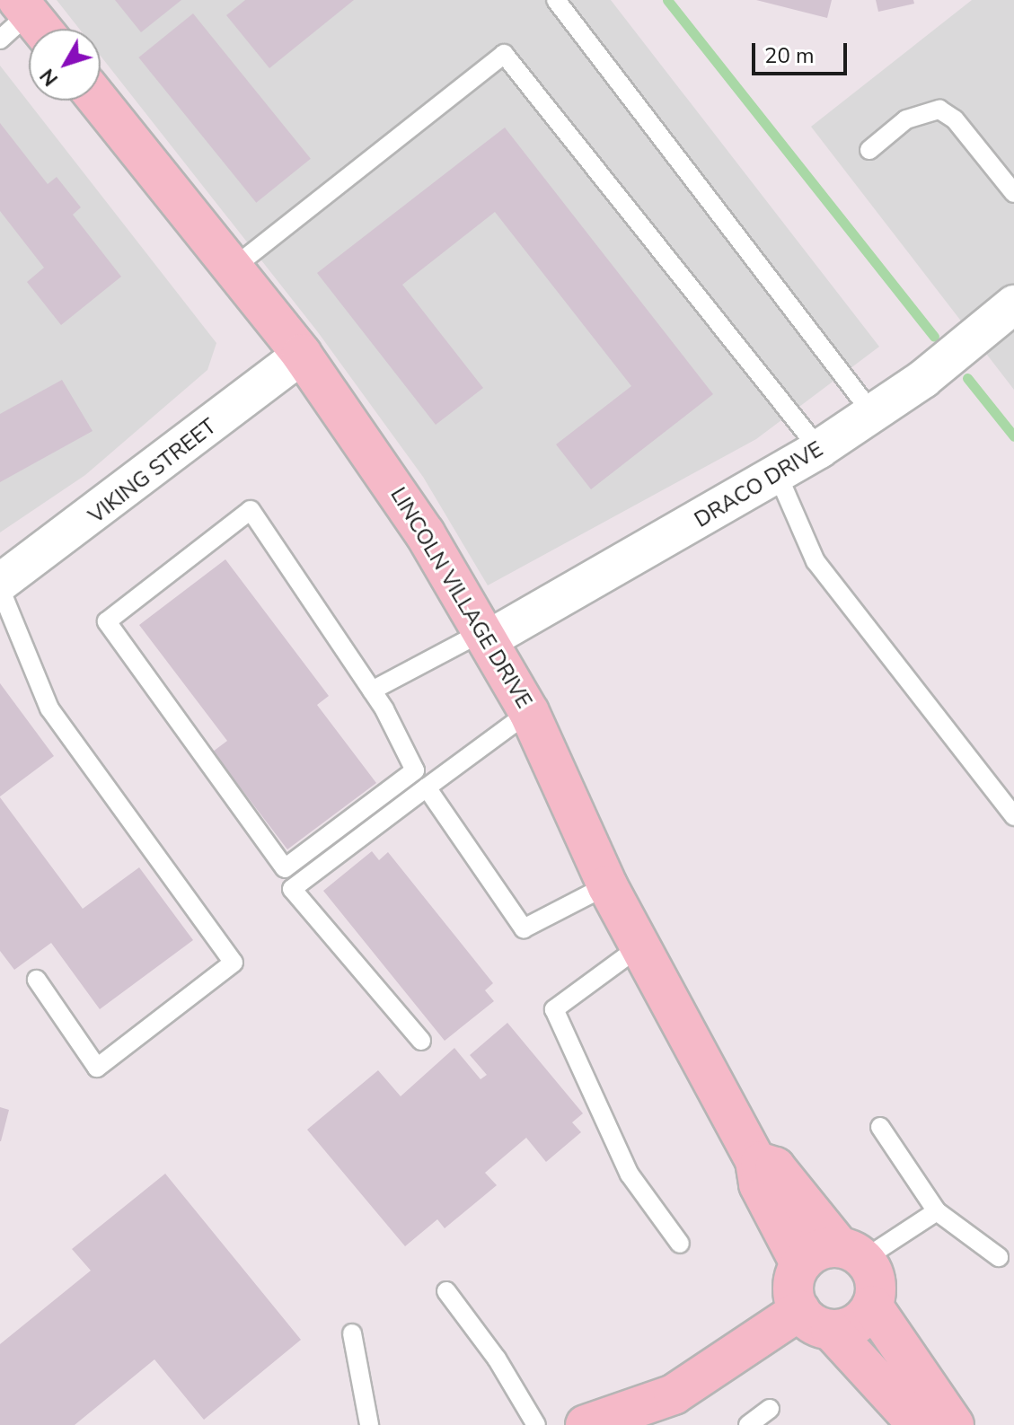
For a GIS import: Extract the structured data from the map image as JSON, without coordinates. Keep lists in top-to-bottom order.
{
  "streets": {
    "street": ["VIKING STREET", "DRACO DRIVE", "LINCOLN VILLAGE DRIVE"]
  },
  "crossings": [
    ["VIKING STREET", "LINCOLN VILLAGE DRIVE"],
    ["DRACO DRIVE", "LINCOLN VILLAGE DRIVE"]
  ],
  "scale_bar": "20 m",
  "north": "bottom left"
}
